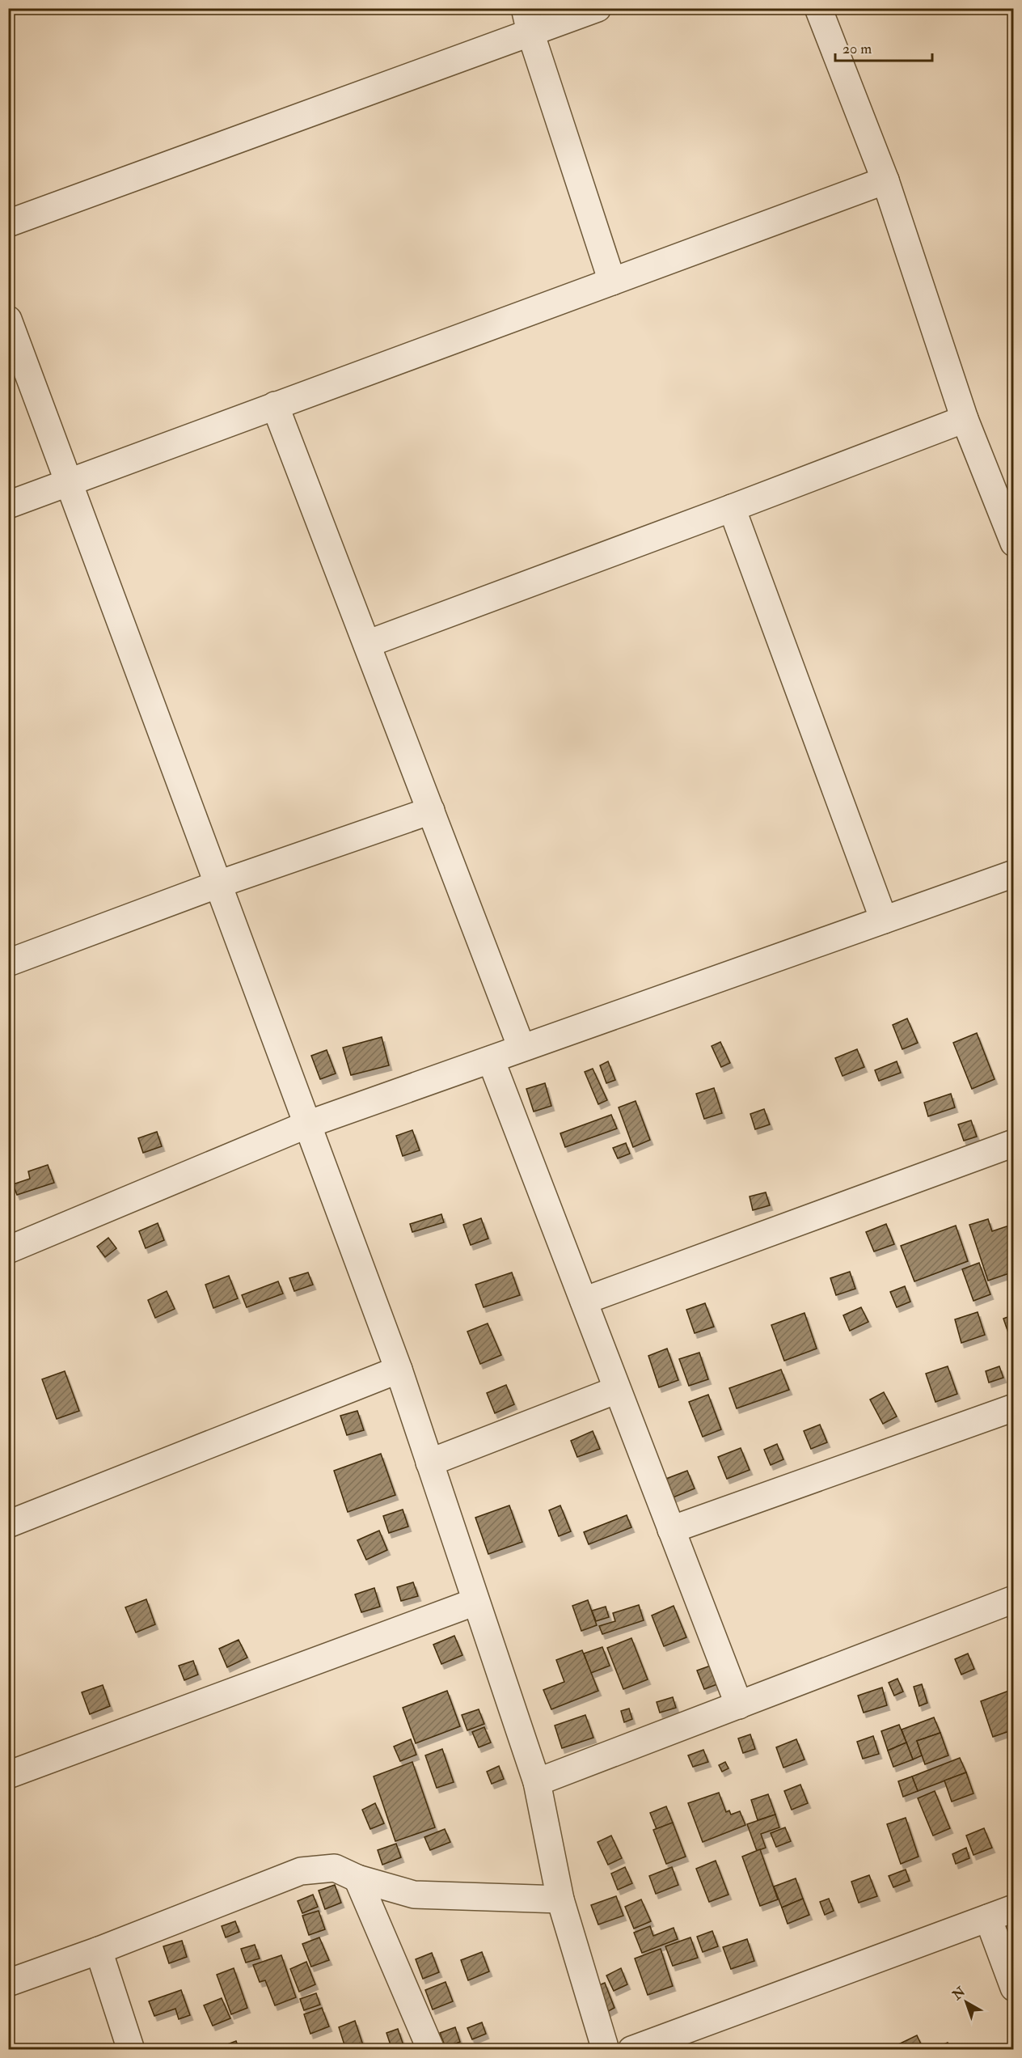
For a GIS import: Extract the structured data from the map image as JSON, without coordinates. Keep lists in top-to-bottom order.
{
  "scale_bar": "20 m",
  "north": "top left"
}
